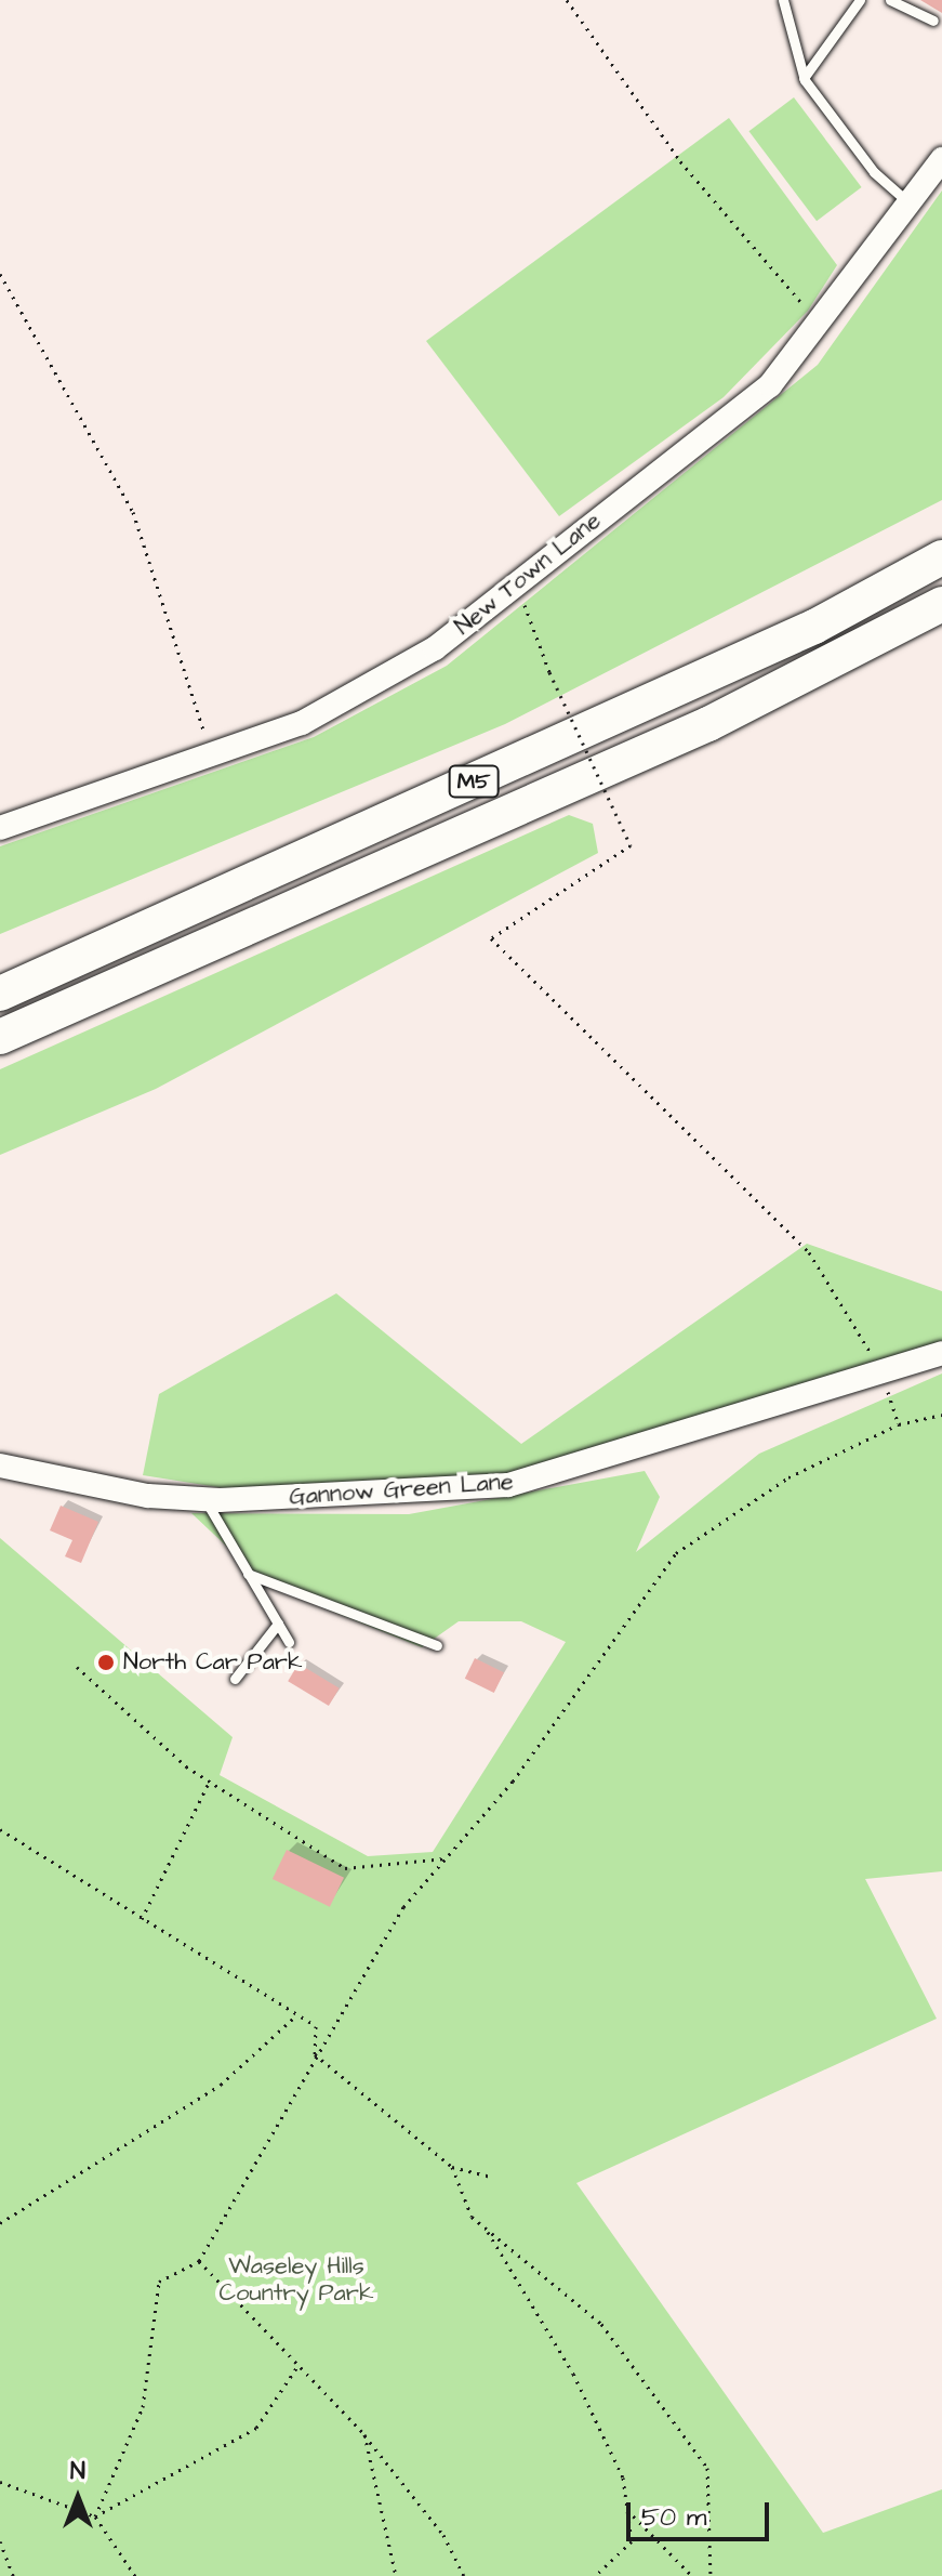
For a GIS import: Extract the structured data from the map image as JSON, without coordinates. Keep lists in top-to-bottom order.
{
  "streets": {
    "highway": ["M5"],
    "street": ["New Town Lane", "Gannow Green Lane"]
  },
  "parks": ["Waseley Hills Country Park"],
  "places": ["North Car Park"],
  "scale_bar": "50 m",
  "north": "top"
}
